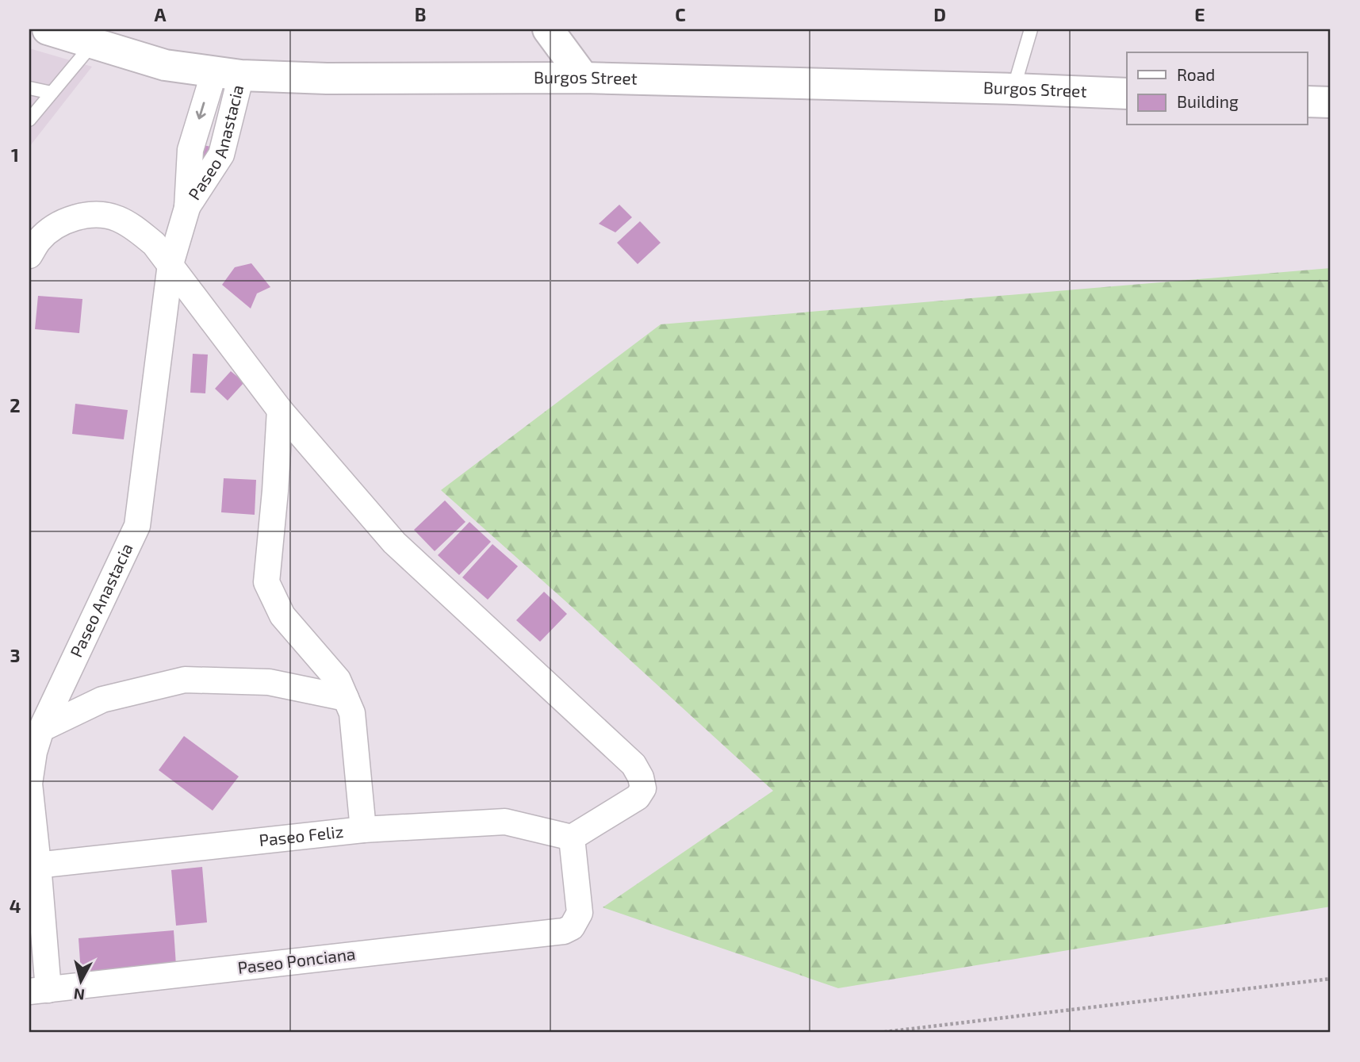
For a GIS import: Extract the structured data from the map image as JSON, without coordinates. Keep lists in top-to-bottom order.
{
  "streets": {
    "street": [
      "Burgos Street",
      "Paseo Anastacia",
      "Paseo Feliz",
      "Paseo Ponciana"
    ]
  },
  "crossings": [
    ["Burgos Street", "Paseo Anastacia"],
    ["Paseo Anastacia", "Paseo Feliz"],
    ["Paseo Anastacia", "Paseo Ponciana"],
    ["Paseo Feliz", "Paseo Ponciana"]
  ],
  "legend": ["Road", "Building"],
  "north": "bottom",
  "grid": {
    "columns": [
      "A",
      "B",
      "C",
      "D",
      "E"
    ],
    "rows": [
      "1",
      "2",
      "3",
      "4"
    ]
  }
}
